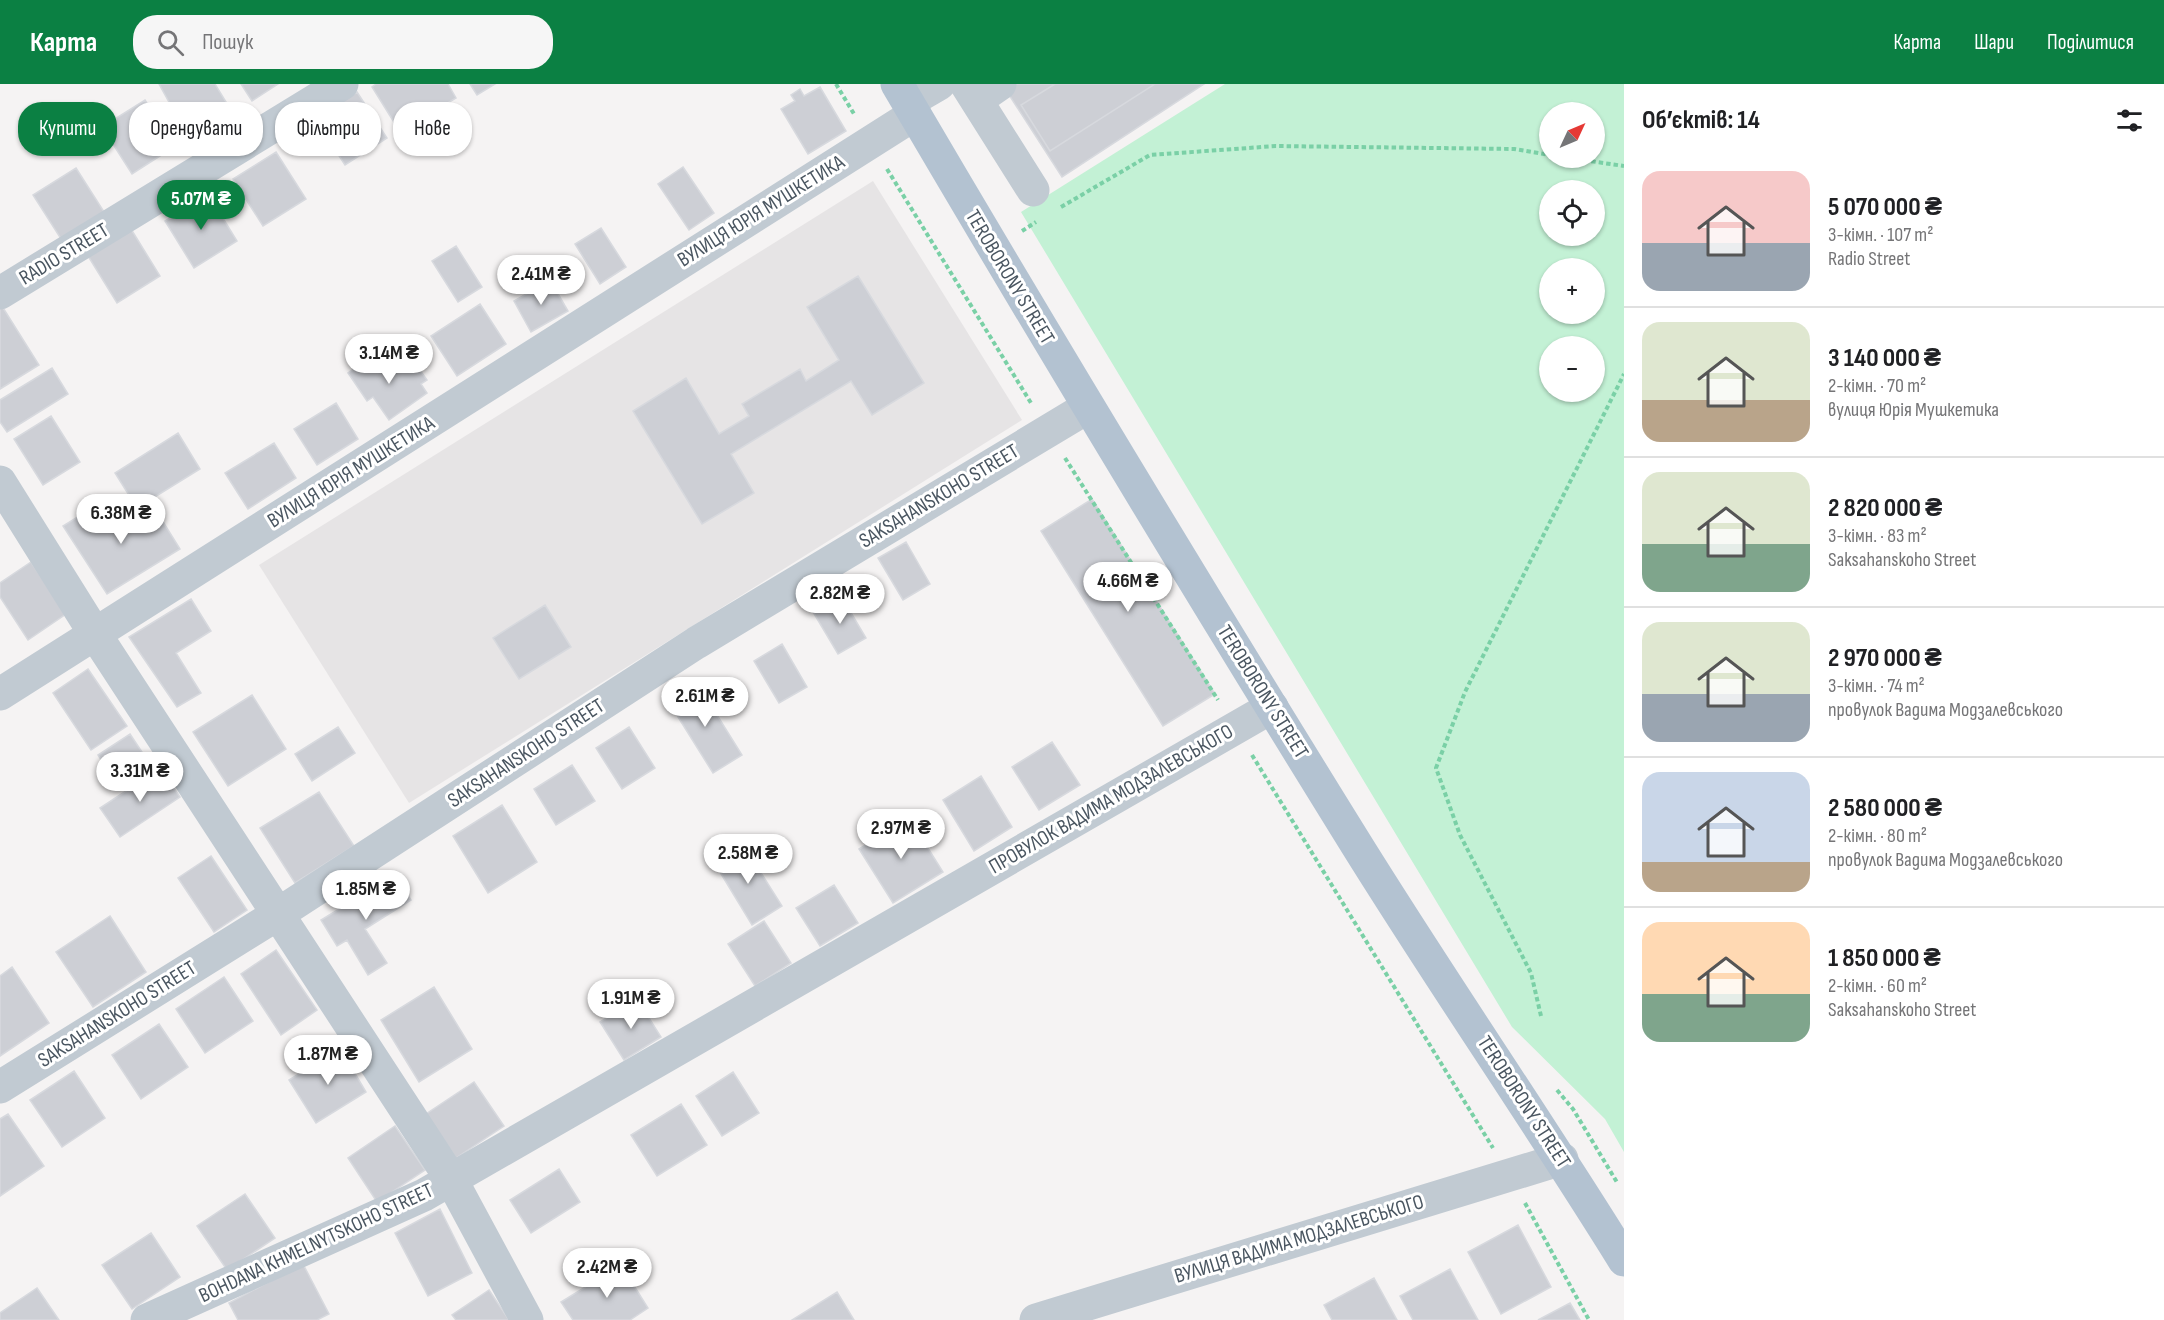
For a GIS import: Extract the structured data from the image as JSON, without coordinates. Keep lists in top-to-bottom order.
{
  "streets": {
    "main road": ["TEROBORONY STREET"],
    "street": [
      "ВУЛИЦЯ ЮРІЯ МУШКЕТИКА",
      "RADIO STREET",
      "SAKSAHANSKOHO STREET",
      "ПРОВУЛОК ВАДИМА МОДЗАЛЕВСЬКОГО",
      "ВУЛИЦЯ ВАДИМА МОДЗАЛЕВСЬКОГО",
      "BOHDANA KHMELNYTSKOHO STREET"
    ]
  },
  "crossings": [
    ["ВУЛИЦЯ ЮРІЯ МУШКЕТИКА", "TEROBORONY STREET"],
    ["ВУЛИЦЯ ЮРІЯ МУШКЕТИКА", "BOHDANA KHMELNYTSKOHO STREET"],
    ["TEROBORONY STREET", "SAKSAHANSKOHO STREET"],
    ["TEROBORONY STREET", "ПРОВУЛОК ВАДИМА МОДЗАЛЕВСЬКОГО"],
    ["TEROBORONY STREET", "ВУЛИЦЯ ВАДИМА МОДЗАЛЕВСЬКОГО"],
    ["SAKSAHANSKOHO STREET", "BOHDANA KHMELNYTSKOHO STREET"],
    ["ПРОВУЛОК ВАДИМА МОДЗАЛЕВСЬКОГО", "BOHDANA KHMELNYTSKOHO STREET"]
  ],
  "north": "top right",
  "page": {
    "header": "Карта",
    "search": "Пошук",
    "nav": ["Карта", "Шари", "Поділитися"],
    "heading": "Об’єктів: 14",
    "map_buttons": ["+", "−"],
    "chip": [
      "Купити",
      "Орендувати",
      "Фільтри",
      "Нове"
    ],
    "list": [
      {
        "name": "5 070 000 ₴",
        "note": "3-кімн. · 107 m² · Radio Street"
      },
      {
        "name": "3 140 000 ₴",
        "note": "2-кімн. · 70 m² · вулиця Юрія Мушкетика"
      },
      {
        "name": "2 820 000 ₴",
        "note": "3-кімн. · 83 m² · Saksahanskoho Street"
      },
      {
        "name": "2 970 000 ₴",
        "note": "3-кімн. · 74 m² · провулок Вадима Модзалевського"
      },
      {
        "name": "2 580 000 ₴",
        "note": "2-кімн. · 80 m² · провулок Вадима Модзалевського"
      },
      {
        "name": "1 850 000 ₴",
        "note": "2-кімн. · 60 m² · Saksahanskoho Street"
      }
    ],
    "price": [
      "5.07M ₴",
      "2.41M ₴",
      "3.14M ₴",
      "6.38M ₴",
      "4.66M ₴",
      "2.82M ₴",
      "2.61M ₴",
      "3.31M ₴",
      "2.97M ₴",
      "2.58M ₴",
      "1.85M ₴",
      "1.91M ₴",
      "1.87M ₴",
      "2.42M ₴"
    ]
  }
}
